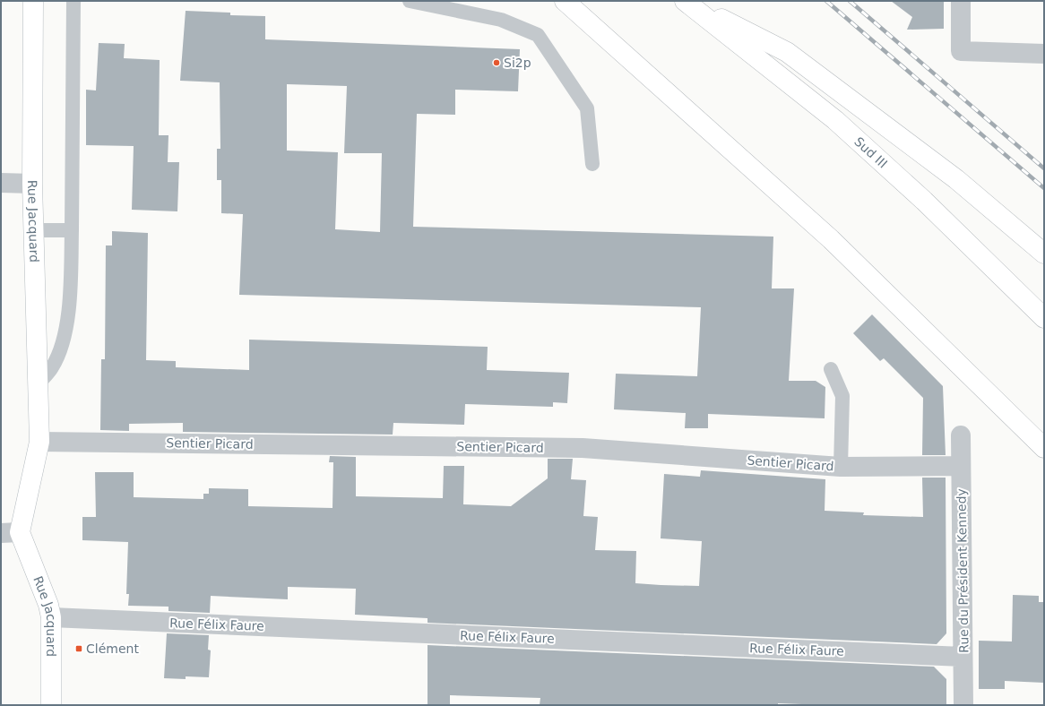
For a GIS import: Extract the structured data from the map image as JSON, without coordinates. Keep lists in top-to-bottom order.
{
  "streets": {
    "main road": ["Sud III", "Rue Jacquard"],
    "street": ["Sentier Picard", "Rue du Président Kennedy", "Rue Félix Faure"]
  },
  "crossings": [
    ["Rue Jacquard", "Sentier Picard"],
    ["Rue Jacquard", "Rue Félix Faure"],
    ["Sentier Picard", "Rue du Président Kennedy"],
    ["Rue du Président Kennedy", "Rue Félix Faure"]
  ],
  "places": {
    "other": ["Si2p"],
    "transit": ["Clément"]
  }
}
